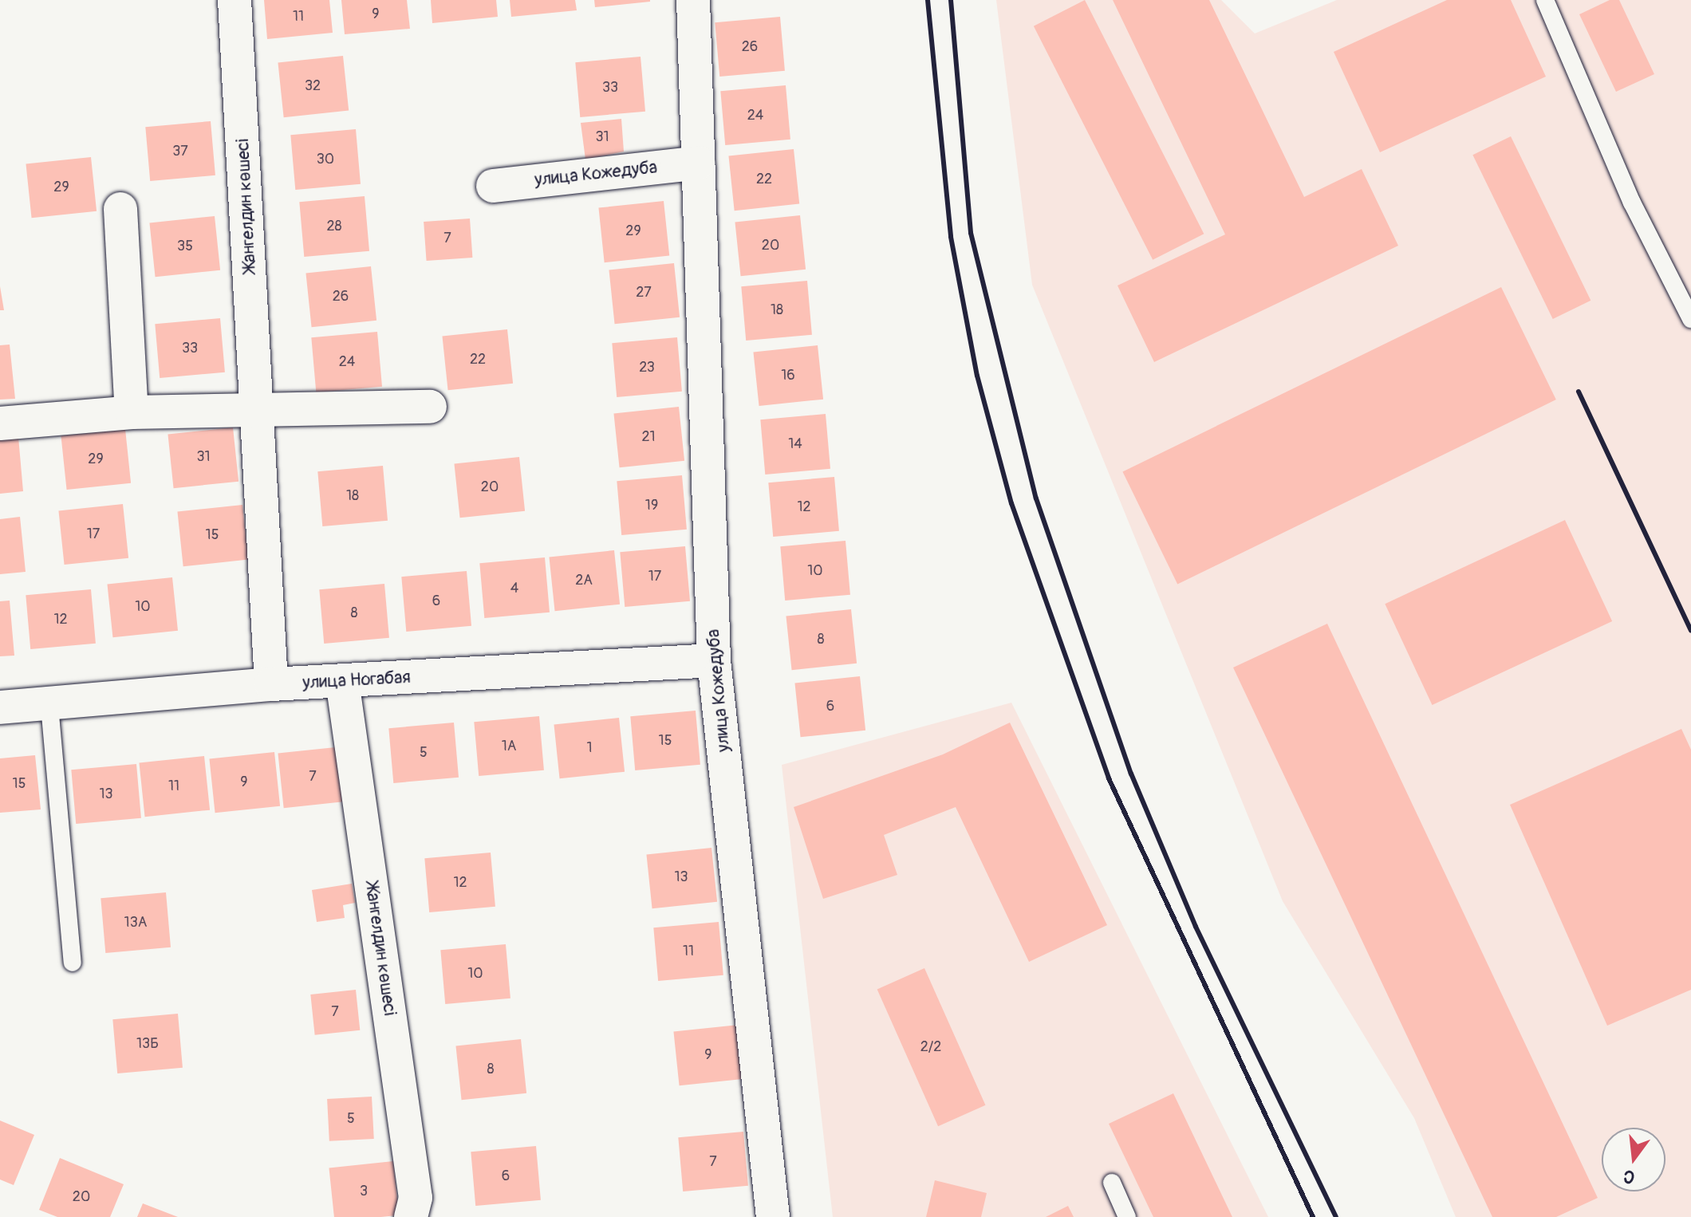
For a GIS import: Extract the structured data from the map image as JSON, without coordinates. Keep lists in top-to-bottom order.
{
  "streets": {
    "street": ["улица Кожедуба", "Жангелдин көшесі", "улица Ногабая"]
  },
  "crossings": [
    ["улица Кожедуба", "улица Ногабая"],
    ["Жангелдин көшесі", "улица Ногабая"]
  ],
  "house_numbers": [
    "9",
    "11",
    "26",
    "32",
    "33",
    "24",
    "31",
    "37",
    "30",
    "22",
    "29",
    "28",
    "29",
    "7",
    "20",
    "35",
    "27",
    "26",
    "18",
    "33",
    "22",
    "24",
    "23",
    "16",
    "21",
    "14",
    "31",
    "29",
    "20",
    "18",
    "19",
    "12",
    "17",
    "15",
    "10",
    "17",
    "2А",
    "4",
    "6",
    "10",
    "8",
    "12",
    "8",
    "6",
    "15",
    "1А",
    "1",
    "5",
    "7",
    "9",
    "15",
    "11",
    "13",
    "13",
    "12",
    "13А",
    "11",
    "10",
    "7",
    "13Б",
    "2/2",
    "9",
    "8",
    "5",
    "7",
    "6",
    "3",
    "20"
  ],
  "north": "bottom"
}
